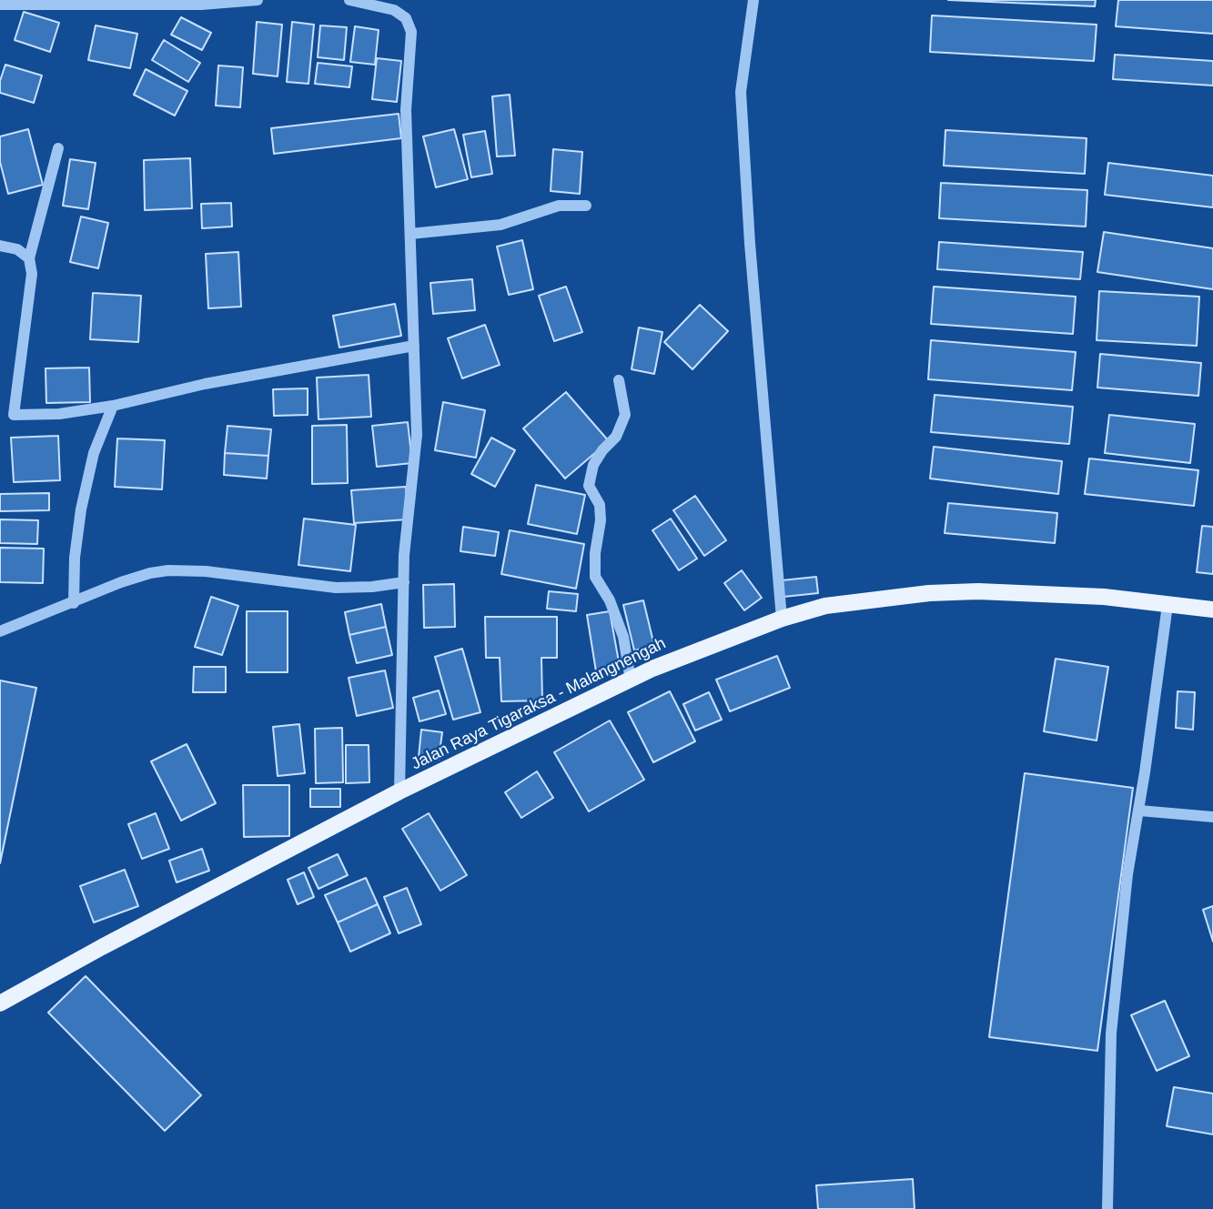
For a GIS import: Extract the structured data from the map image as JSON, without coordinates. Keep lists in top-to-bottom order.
{
  "streets": {
    "main road": ["Jalan Raya Tigaraksa - Malangnengah"]
  }
}
